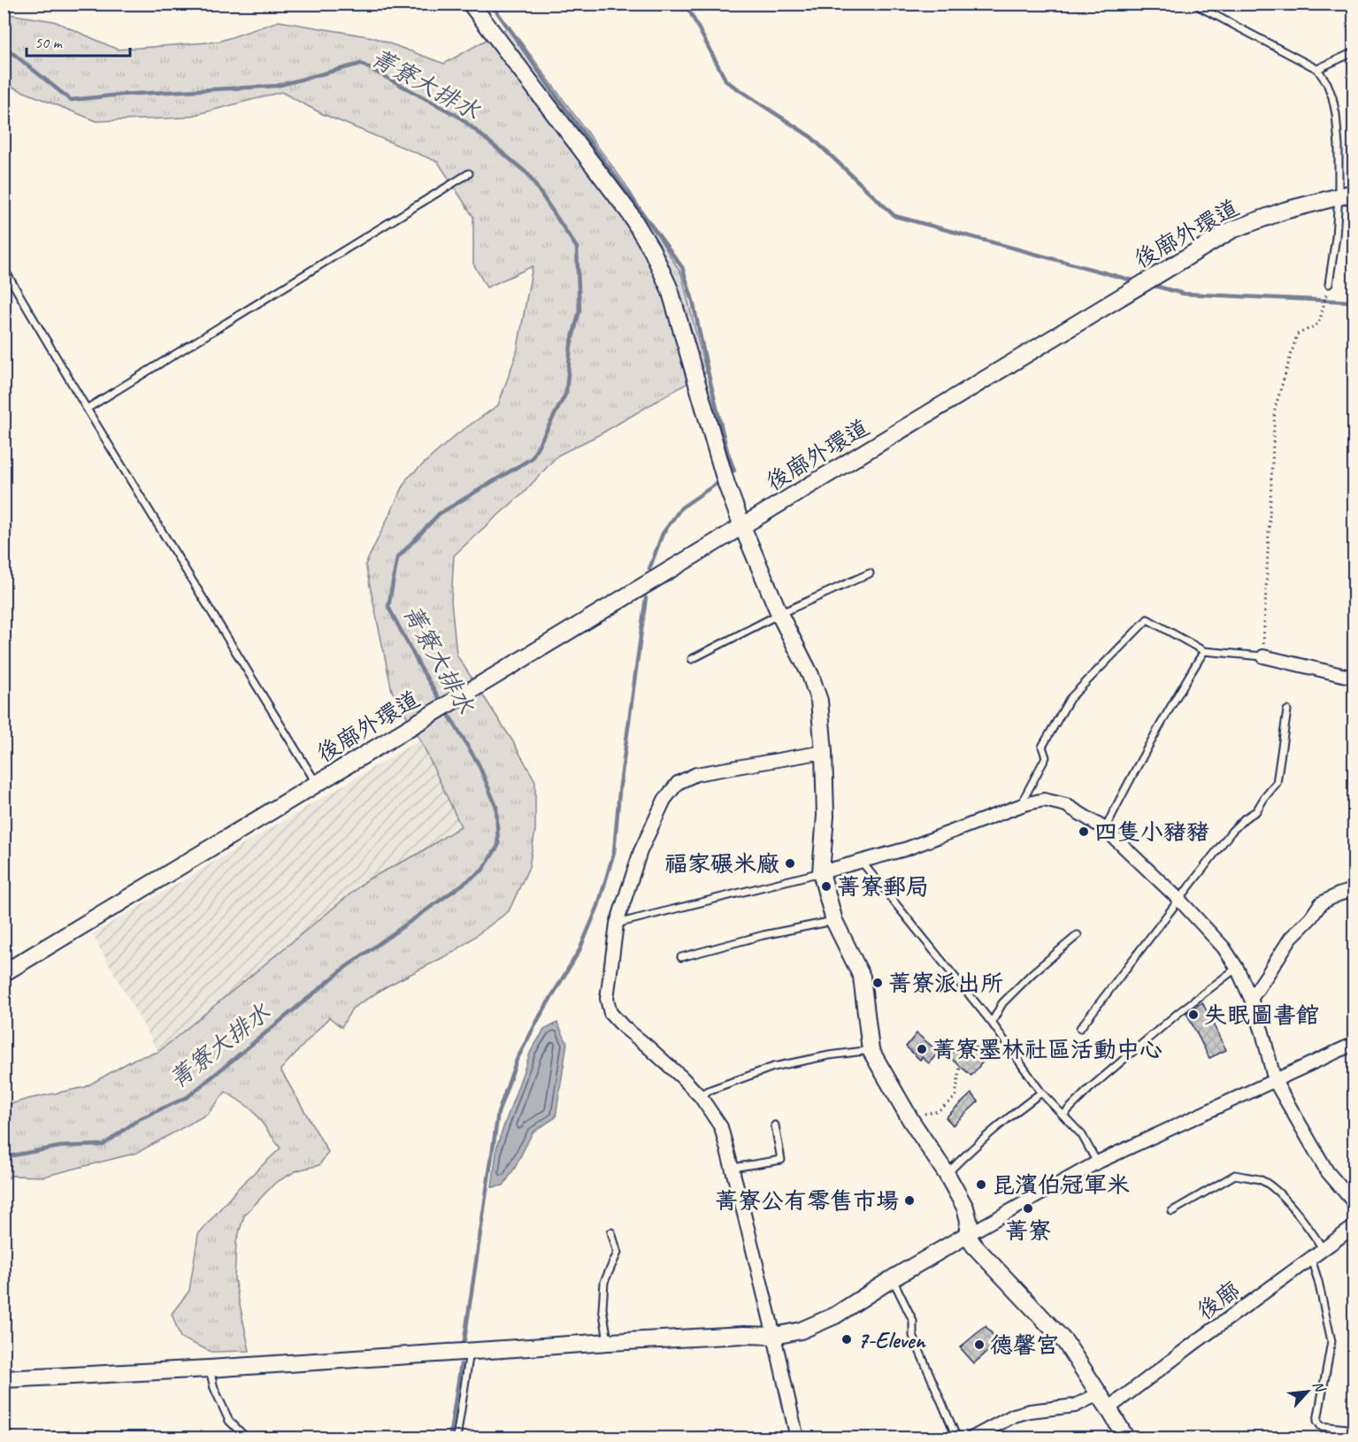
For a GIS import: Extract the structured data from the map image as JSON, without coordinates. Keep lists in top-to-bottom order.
{
  "streets": {
    "street": ["後廍外環道", "後廍"]
  },
  "water": ["菁寮大排水"],
  "places": [
    "四隻小豬豬",
    "福家碾米廠",
    "菁寮郵局",
    "菁寮派出所",
    "失眠圖書館",
    "菁寮墨林社區活動中心",
    "昆濱伯冠軍米",
    "菁寮公有零售市場",
    "菁寮",
    "7-Eleven",
    "德馨宮"
  ],
  "scale_bar": "50 m",
  "north": "top right"
}
